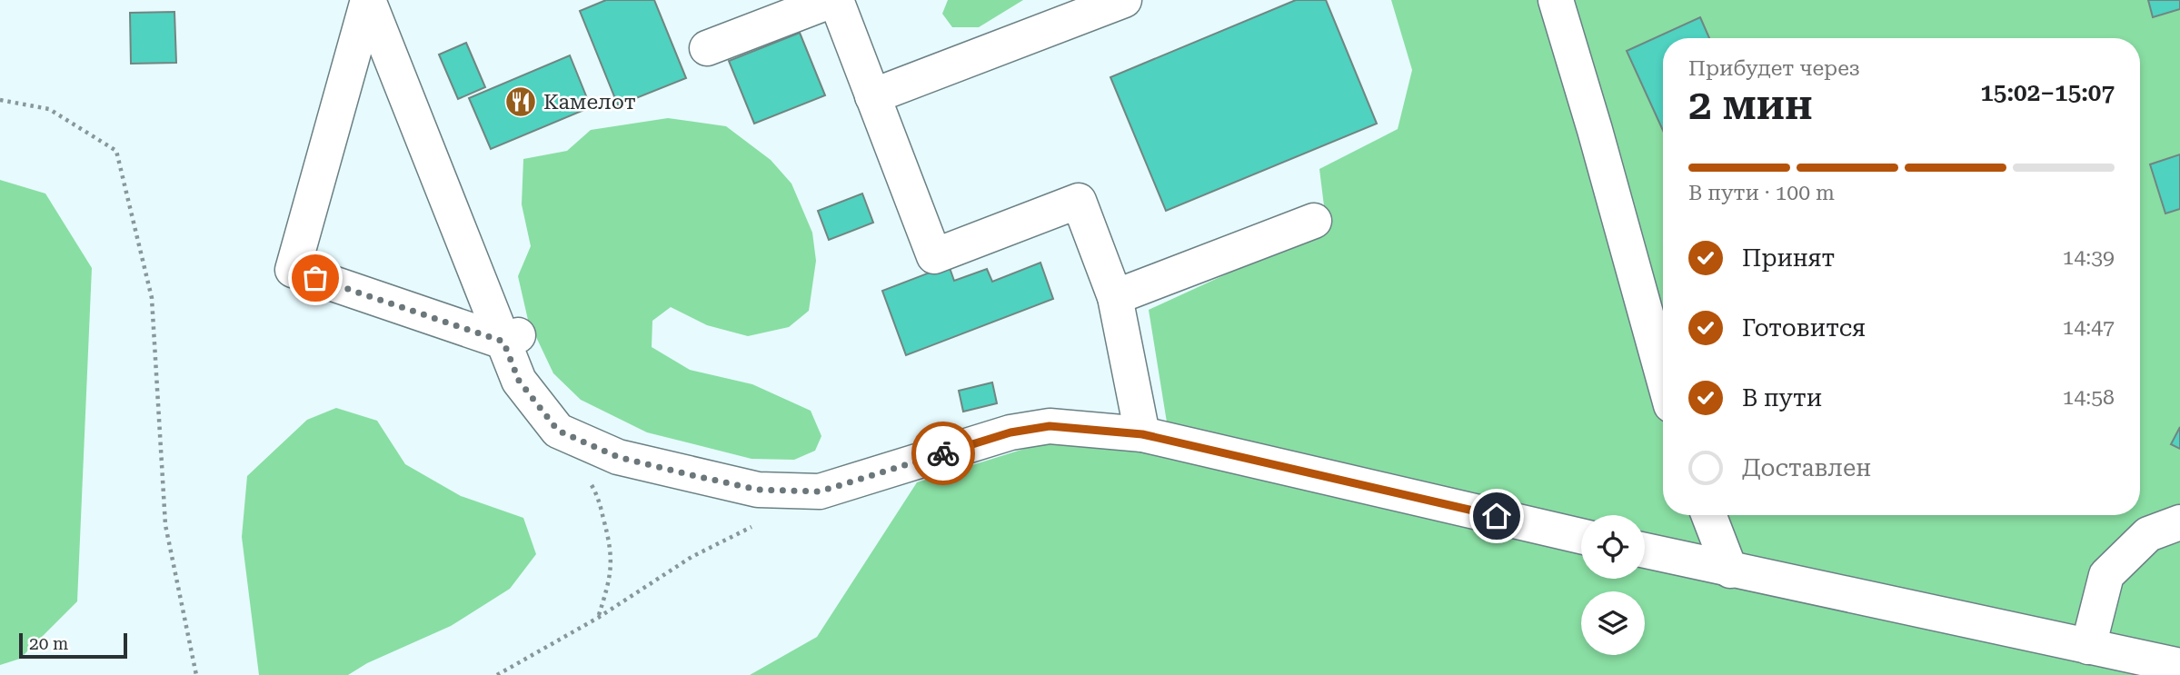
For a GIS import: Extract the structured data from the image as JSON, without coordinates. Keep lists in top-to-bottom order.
{
  "places": {
    "restaurant": ["Камелот"]
  },
  "scale_bar": "20 m",
  "page": {
    "heading": ["2 мин", "Прибудет через", "15:02–15:07"],
    "bar": "В пути · 100 m",
    "list": [
      ["Принят", "14:39"],
      ["Готовится", "14:47"],
      ["В пути", "14:58"],
      "Доставлен"
    ],
    "scale": "20 m"
  }
}
